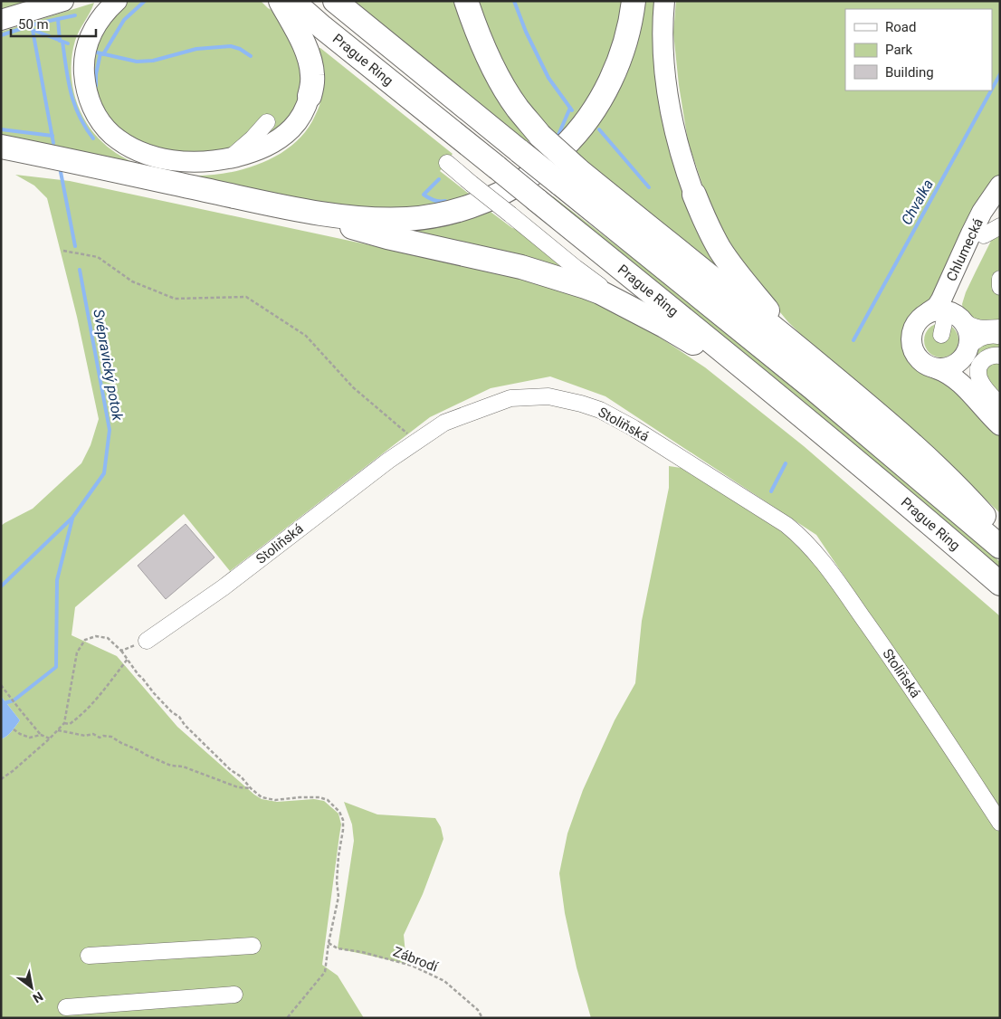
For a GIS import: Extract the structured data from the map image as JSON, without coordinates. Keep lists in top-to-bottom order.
{
  "streets": {
    "highway": ["Prague Ring"],
    "main road": ["Chlumecká"],
    "lane": ["Stoliňská"],
    "path": ["Zábrodí"]
  },
  "water": ["Chvalka", "Svépravický potok"],
  "legend": ["Road", "Park", "Building"],
  "scale_bar": "50 m",
  "north": "bottom right"
}
